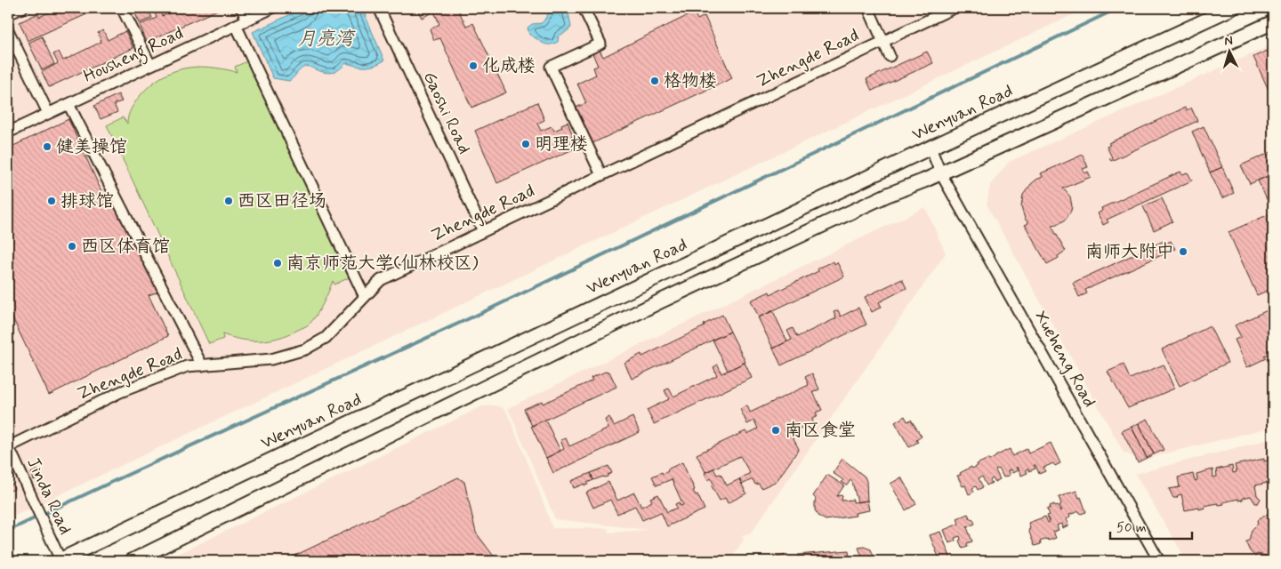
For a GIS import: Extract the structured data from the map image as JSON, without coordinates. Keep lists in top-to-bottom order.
{
  "streets": {
    "main road": ["Wenyuan Road"],
    "street": [
      "Housheng Road",
      "Zhengde Road",
      "Gaoshi Road",
      "Xueheng Road",
      "Jinda Road"
    ]
  },
  "crossings": [
    ["Zhengde Road", "Gaoshi Road"],
    ["Zhengde Road", "Jinda Road"],
    ["Wenyuan Road", "Xueheng Road"],
    ["Wenyuan Road", "Jinda Road"]
  ],
  "water": ["月亮湾"],
  "places": [
    "化成楼",
    "格物楼",
    "明理楼",
    "健美操馆",
    "排球馆",
    "西区田径场",
    "西区体育馆",
    "南师大附中",
    "南京师范大学(仙林校区)",
    "南区食堂"
  ],
  "scale_bar": "50 m",
  "north": "top"
}
